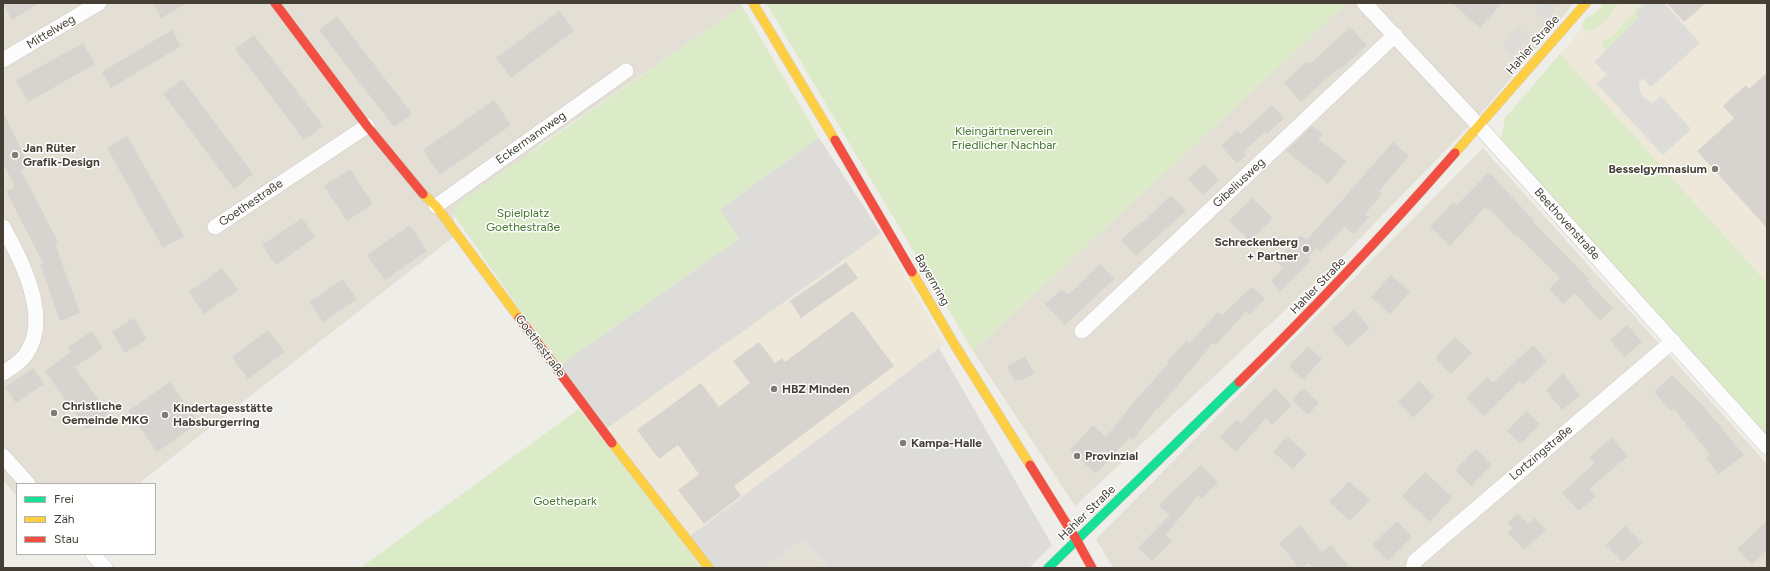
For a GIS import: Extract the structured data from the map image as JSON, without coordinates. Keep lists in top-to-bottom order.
{
  "streets": {
    "street": [
      "Mittelweg",
      "Hahler Straße",
      "Eckermannweg",
      "Gibeliusweg",
      "Goethestraße",
      "Beethovenstraße",
      "Bayernring",
      "Lortzingstraße"
    ]
  },
  "crossings": [
    ["Hahler Straße", "Beethovenstraße"],
    ["Hahler Straße", "Bayernring"],
    ["Eckermannweg", "Goethestraße"],
    ["Gibeliusweg", "Beethovenstraße"],
    ["Beethovenstraße", "Lortzingstraße"]
  ],
  "parks": ["Kleingärtnerverein Friedlicher Nachbar", "Spielplatz Goethestraße", "Goethepark"],
  "places": [
    "Jan Rüter Grafik-Design",
    "Besselgymnasium",
    "Schreckenberg + Partner",
    "HBZ Minden",
    "Christliche Gemeinde MKG",
    "Kindertagesstätte Habsburgerring",
    "Kampa-Halle",
    "Provinzial"
  ],
  "legend": ["Frei", "Zäh", "Stau"]
}
